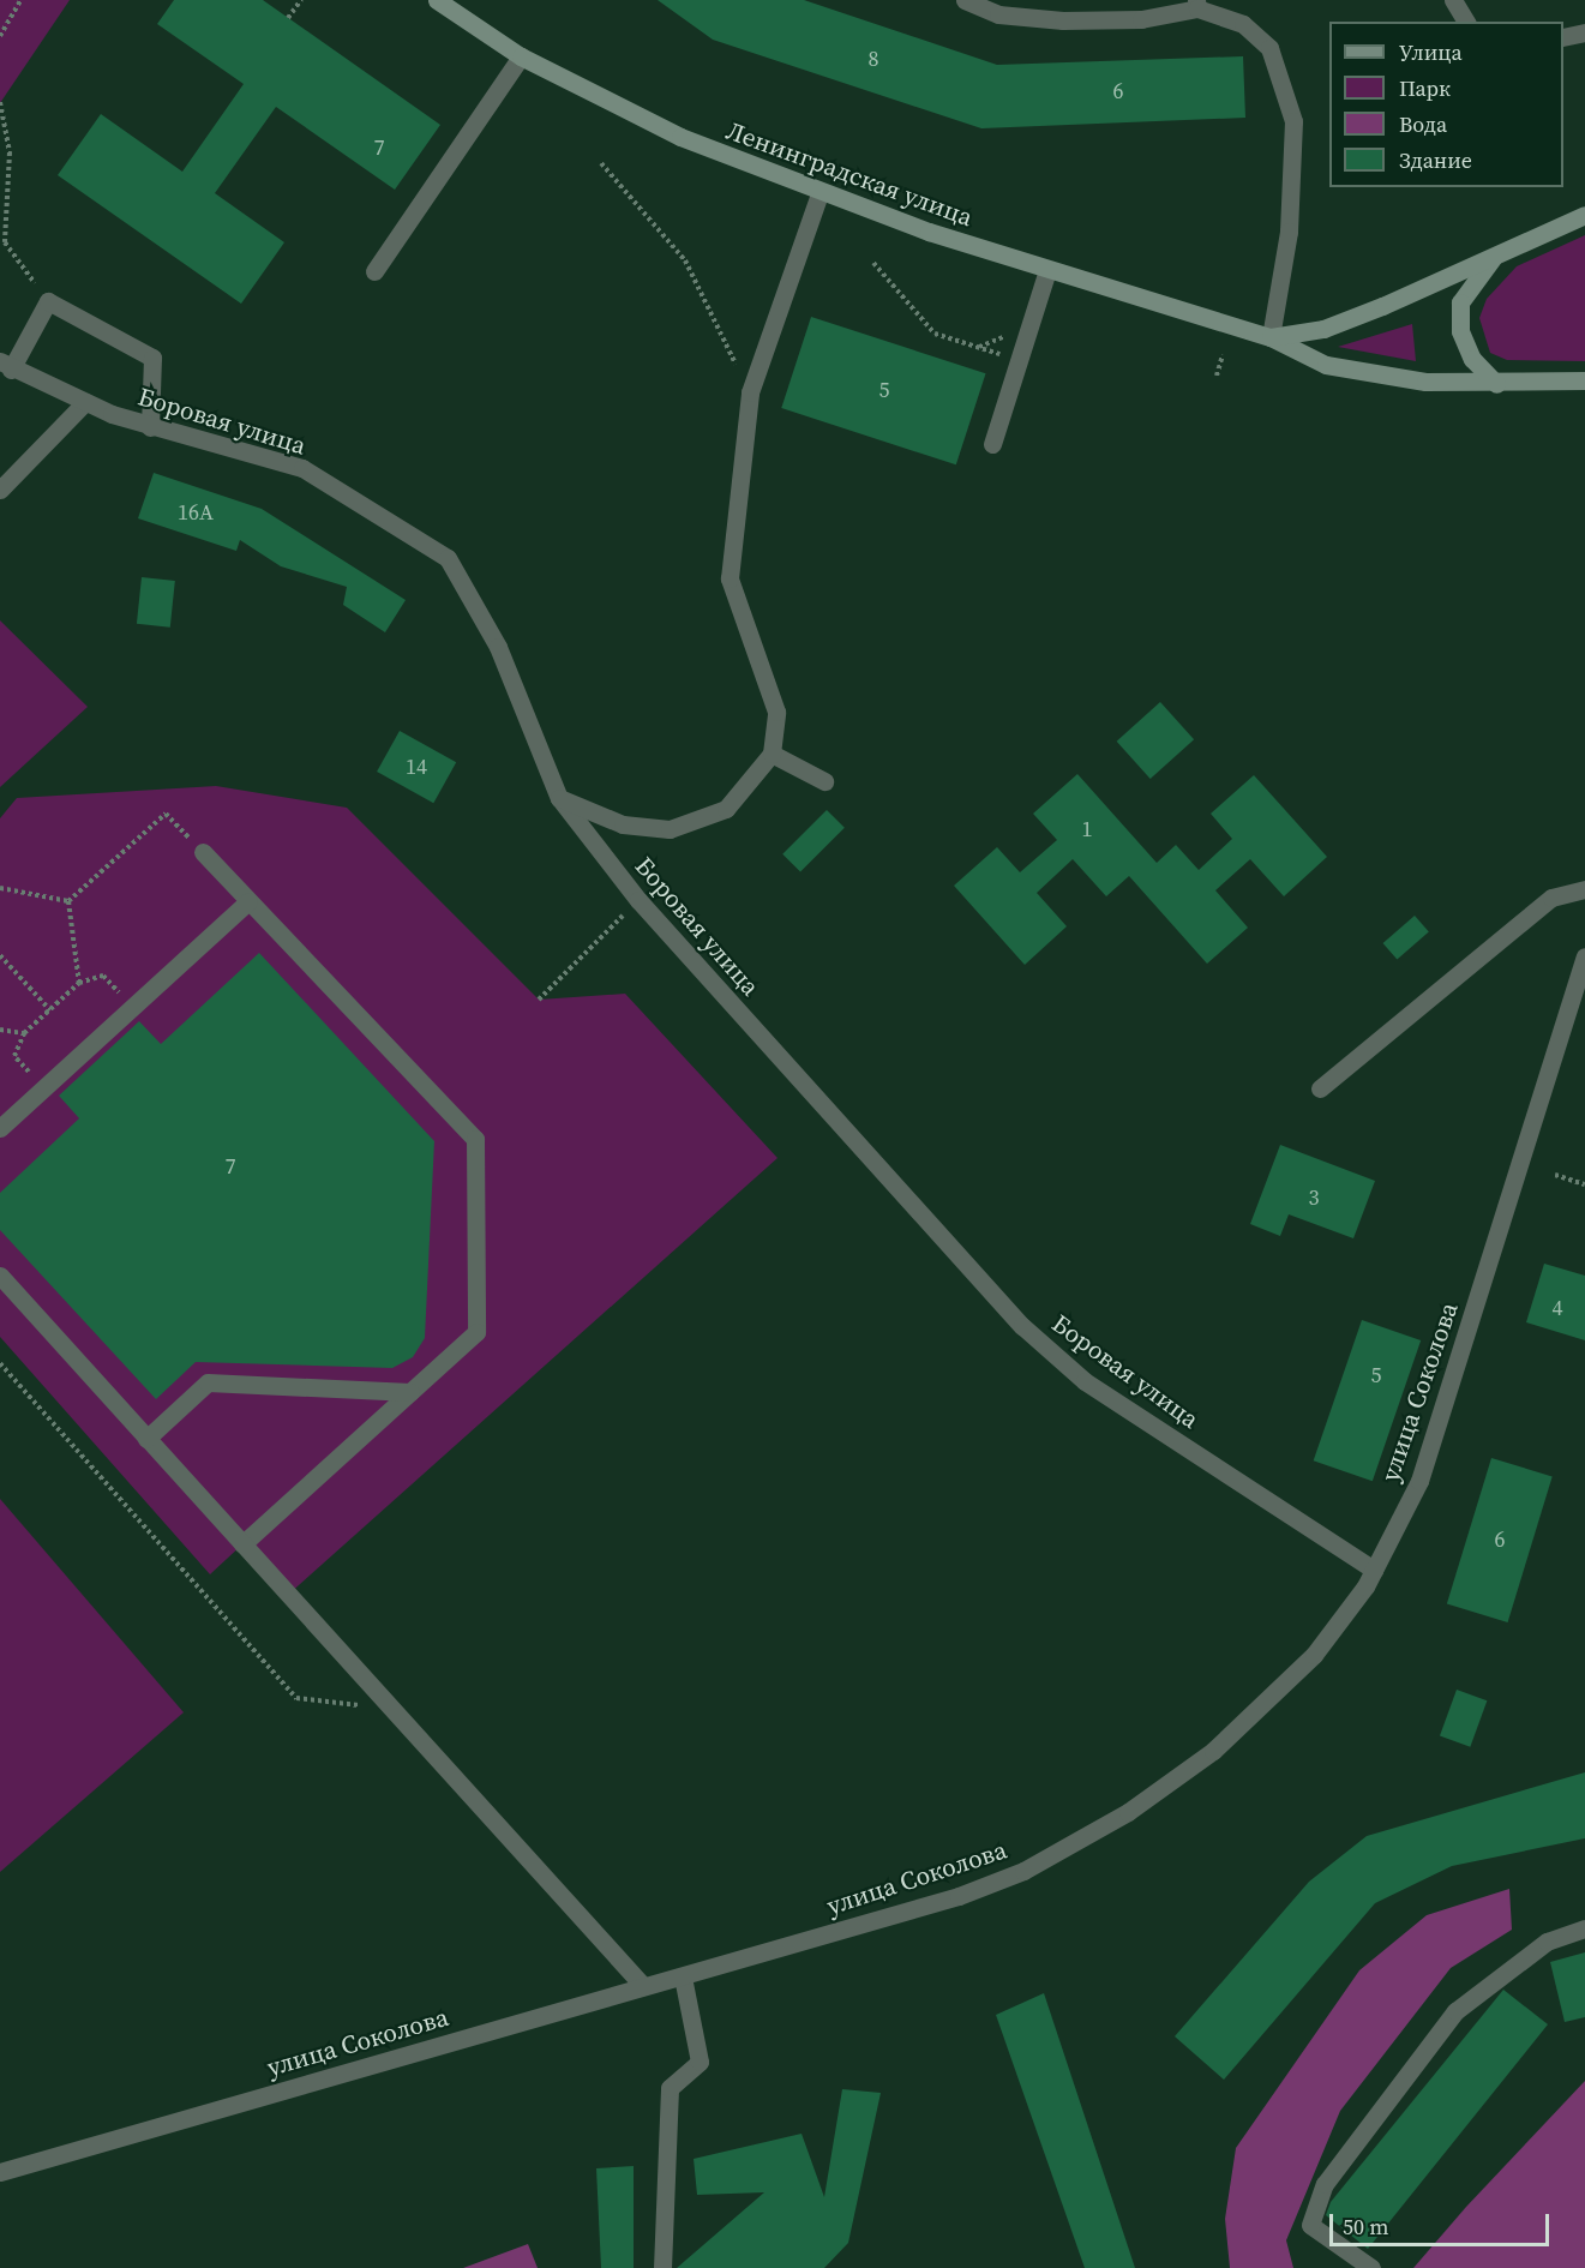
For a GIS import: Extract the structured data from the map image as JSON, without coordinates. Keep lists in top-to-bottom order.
{
  "streets": {
    "main road": ["Ленинградская улица"],
    "street": ["Боровая улица", "улица Соколова"]
  },
  "crossings": [
    ["Боровая улица", "улица Соколова"]
  ],
  "house_numbers": [
    "8",
    "6",
    "7",
    "5",
    "16А",
    "14",
    "1",
    "7",
    "3",
    "4",
    "5",
    "6"
  ],
  "legend": [
    "Улица",
    "Парк",
    "Вода",
    "Здание"
  ],
  "scale_bar": "50 m"
}
